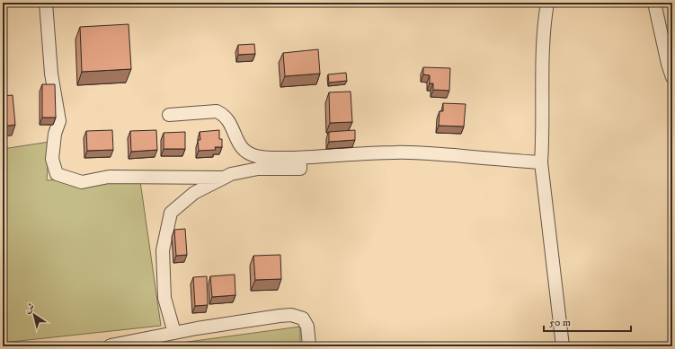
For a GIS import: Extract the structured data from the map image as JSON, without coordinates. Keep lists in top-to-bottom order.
{
  "scale_bar": "50 m",
  "north": "top left"
}
